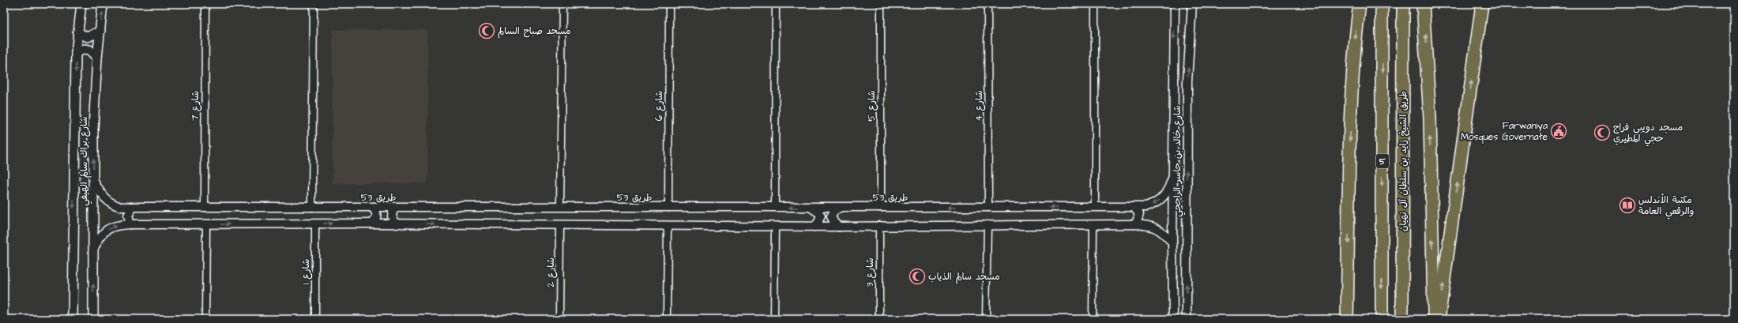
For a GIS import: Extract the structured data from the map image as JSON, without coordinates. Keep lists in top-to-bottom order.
{
  "streets": {
    "highway": ["5", "طريق الشيخ زايد بن سلطان آل نهيان"],
    "main road": ["شارع براك سالم الهيفي"],
    "street": [
      "شارع 7",
      "شارع 6",
      "شارع 5",
      "شارع 4",
      "شارع خالد بن جاسر الراجحي",
      "طريق 53",
      "شارع 1",
      "شارع 2",
      "شارع 3"
    ]
  },
  "crossings": [
    ["شارع 7", "طريق 53"],
    ["شارع 6", "طريق 53"],
    ["شارع 5", "طريق 53"],
    ["شارع 4", "طريق 53"],
    ["شارع براك سالم الهيفي", "طريق 53"],
    ["شارع خالد بن جاسر الراجحي", "طريق 53"]
  ],
  "places": {
    "mosque": ["مسجد صباح السالم", "مسجد دويبي فراج حجي المطيري", "مسجد سالم الذياب"],
    "public building": ["Farwaniya Mosques Governate"],
    "library": ["مكتبة الأندلس والرقعي العامة"]
  }
}
